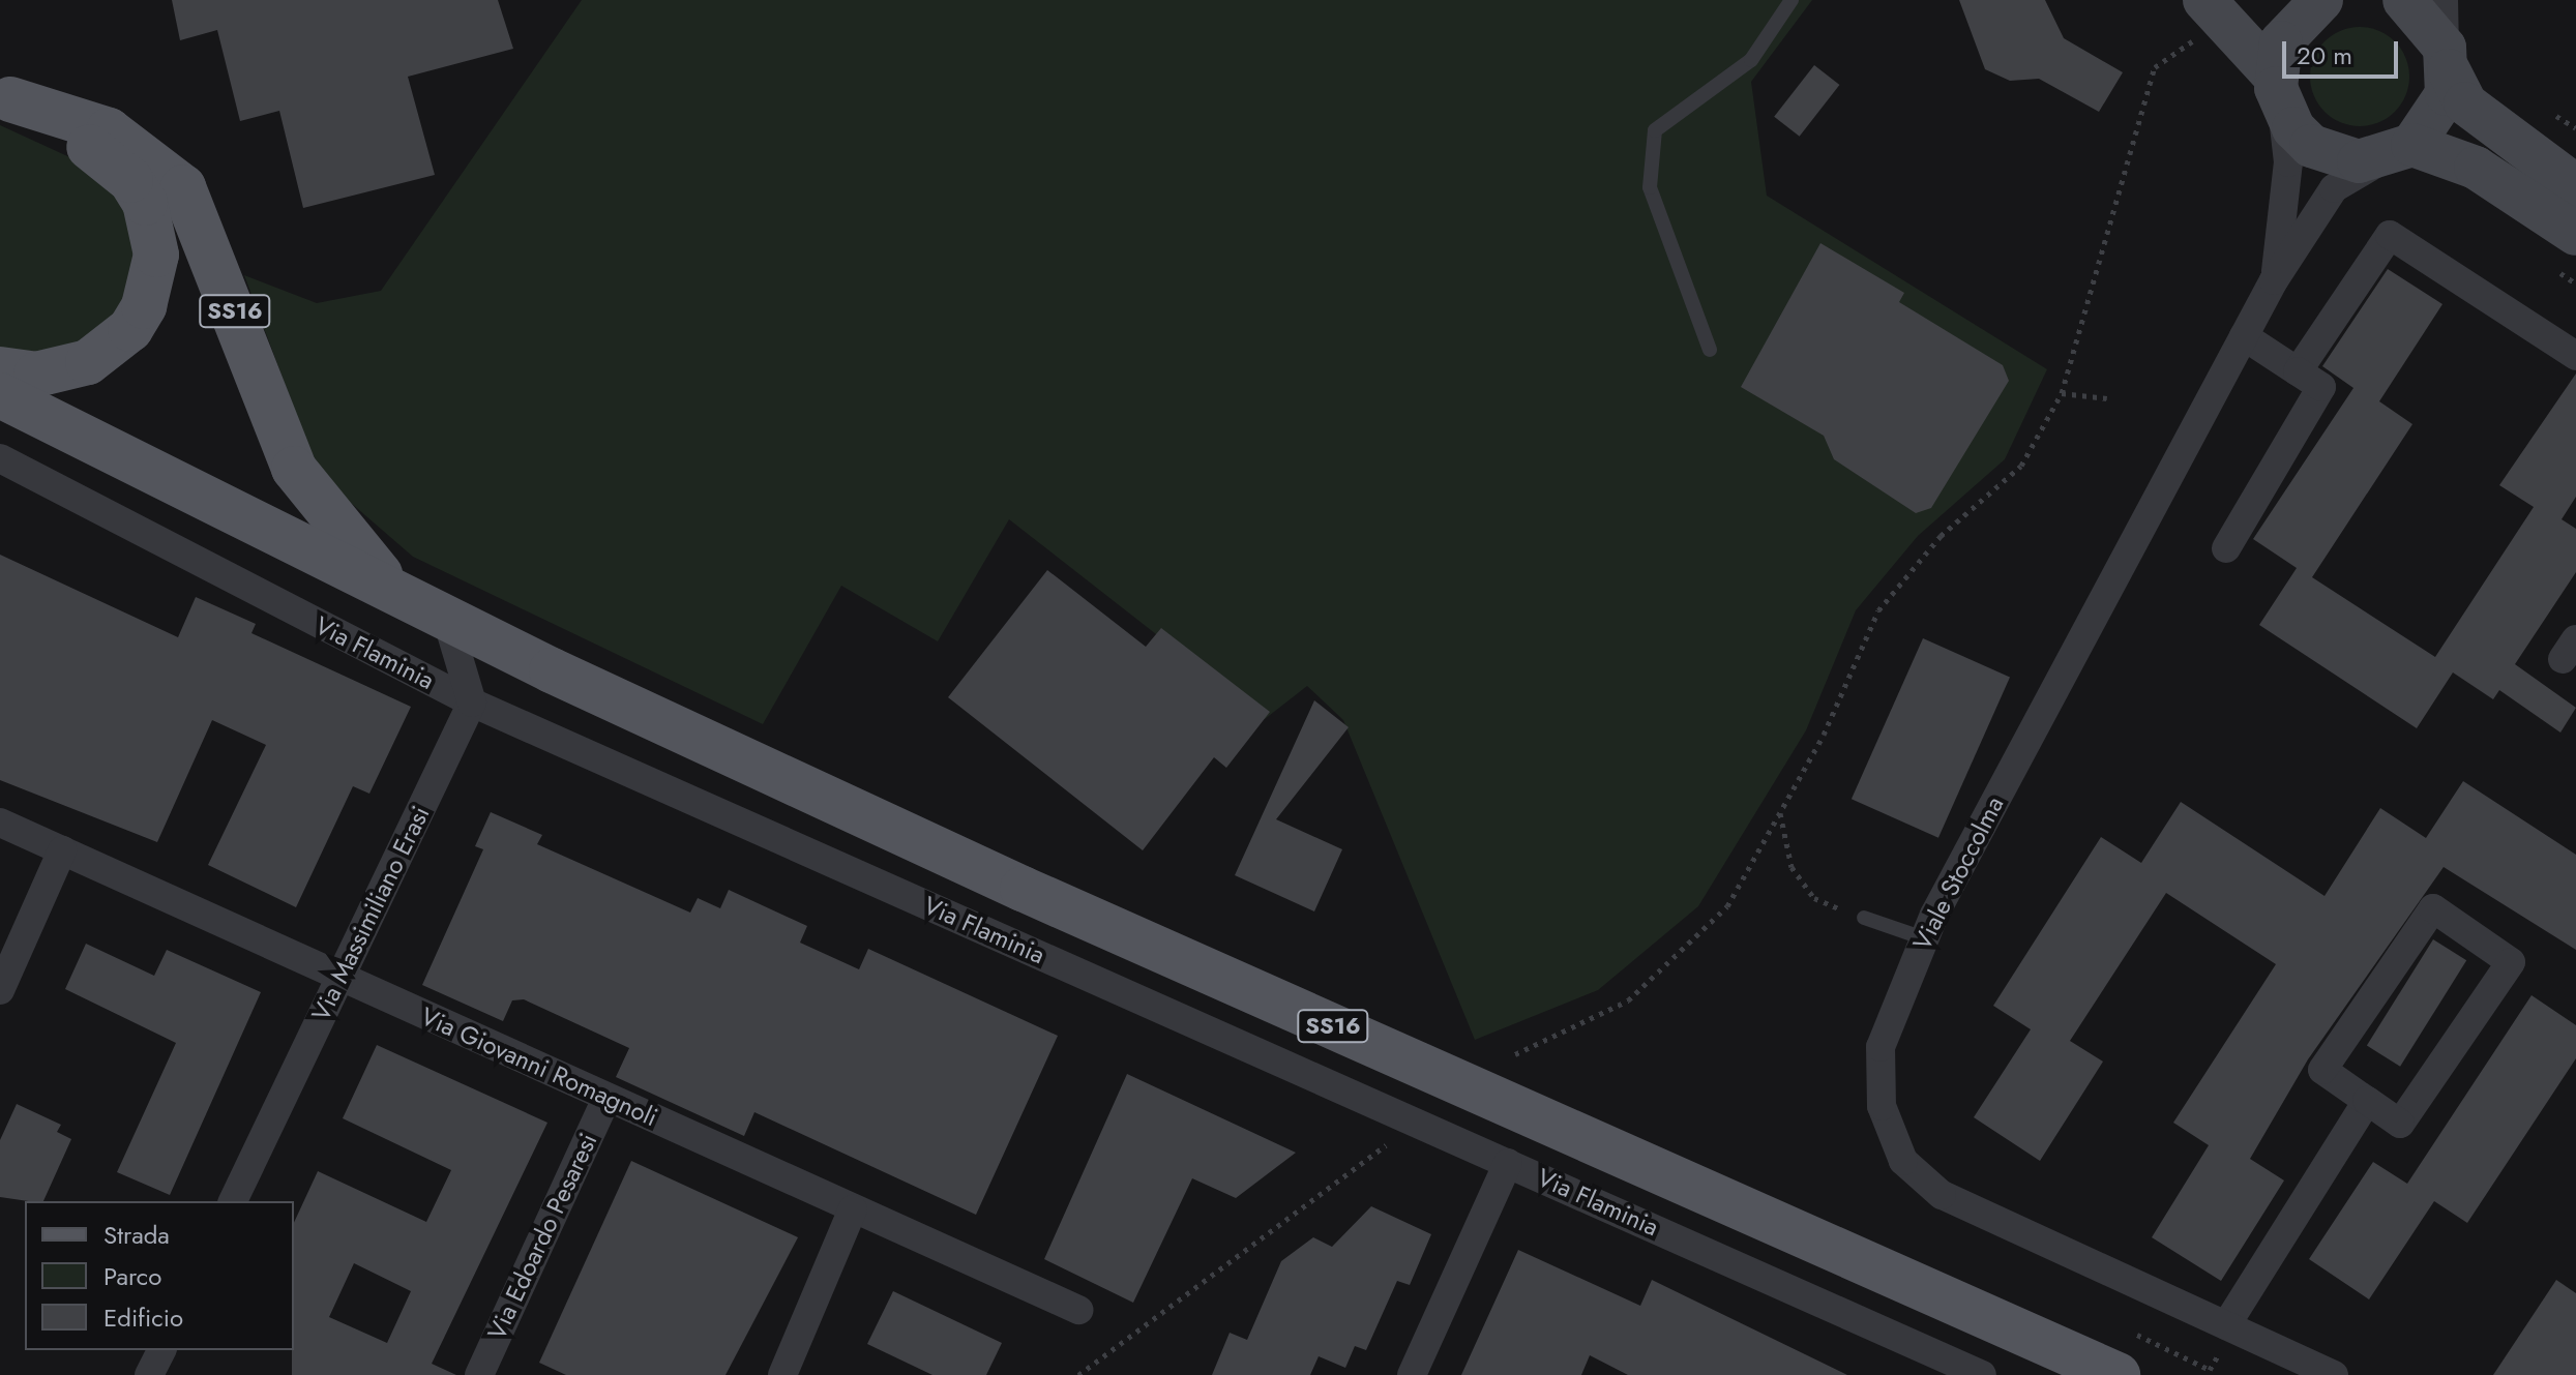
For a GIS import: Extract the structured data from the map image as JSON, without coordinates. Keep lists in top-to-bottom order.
{
  "streets": {
    "main road": ["SS16"],
    "street": [
      "Via Flaminia",
      "Viale Stoccolma",
      "Via Massimiliano Erasi",
      "Via Giovanni Romagnoli",
      "Via Edoardo Pesaresi"
    ]
  },
  "crossings": [
    ["Via Flaminia", "Via Massimiliano Erasi"],
    ["Via Massimiliano Erasi", "Via Giovanni Romagnoli"],
    ["Via Giovanni Romagnoli", "Via Edoardo Pesaresi"]
  ],
  "legend": ["Strada", "Parco", "Edificio"],
  "scale_bar": "20 m"
}
